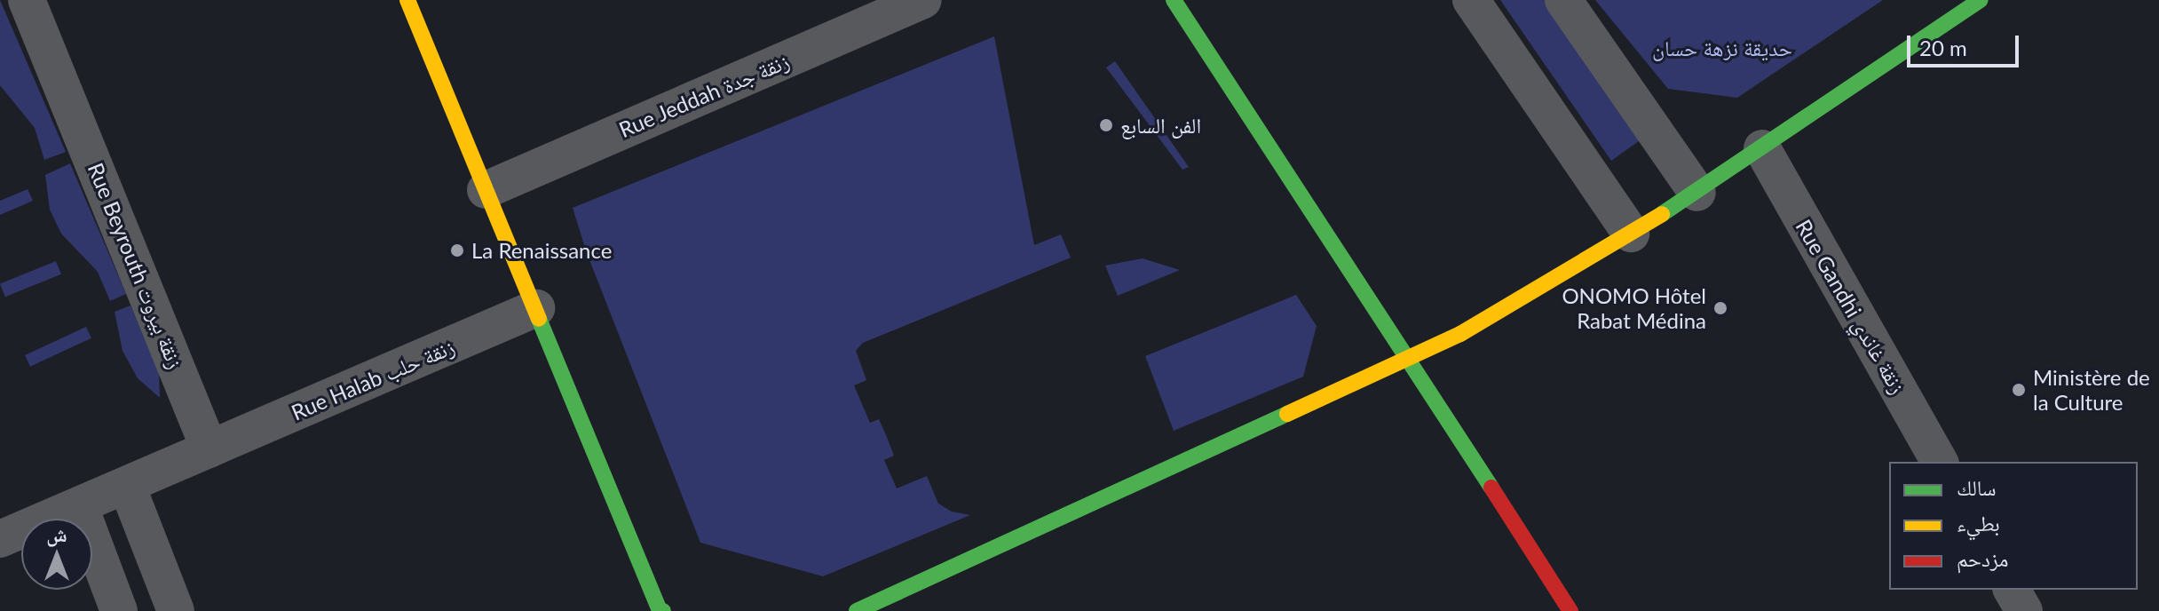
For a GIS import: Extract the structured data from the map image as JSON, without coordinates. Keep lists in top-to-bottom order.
{
  "streets": {
    "street": [
      "Rue Jeddah زنقة جدة",
      "Rue Beyrouth زنقة بيروت",
      "Rue Gandhi زنقة غاندي",
      "Rue Halab زنقة حلب"
    ]
  },
  "crossings": [
    ["Rue Beyrouth زنقة بيروت", "Rue Halab زنقة حلب"]
  ],
  "parks": ["حديقة نزهة حسان"],
  "places": [
    "الفن السابع",
    "La Renaissance",
    "ONOMO Hôtel Rabat Médina",
    "Ministère de la Culture"
  ],
  "legend": ["سالك", "بطيء", "مزدحم"],
  "scale_bar": "20 m",
  "north": "top"
}
